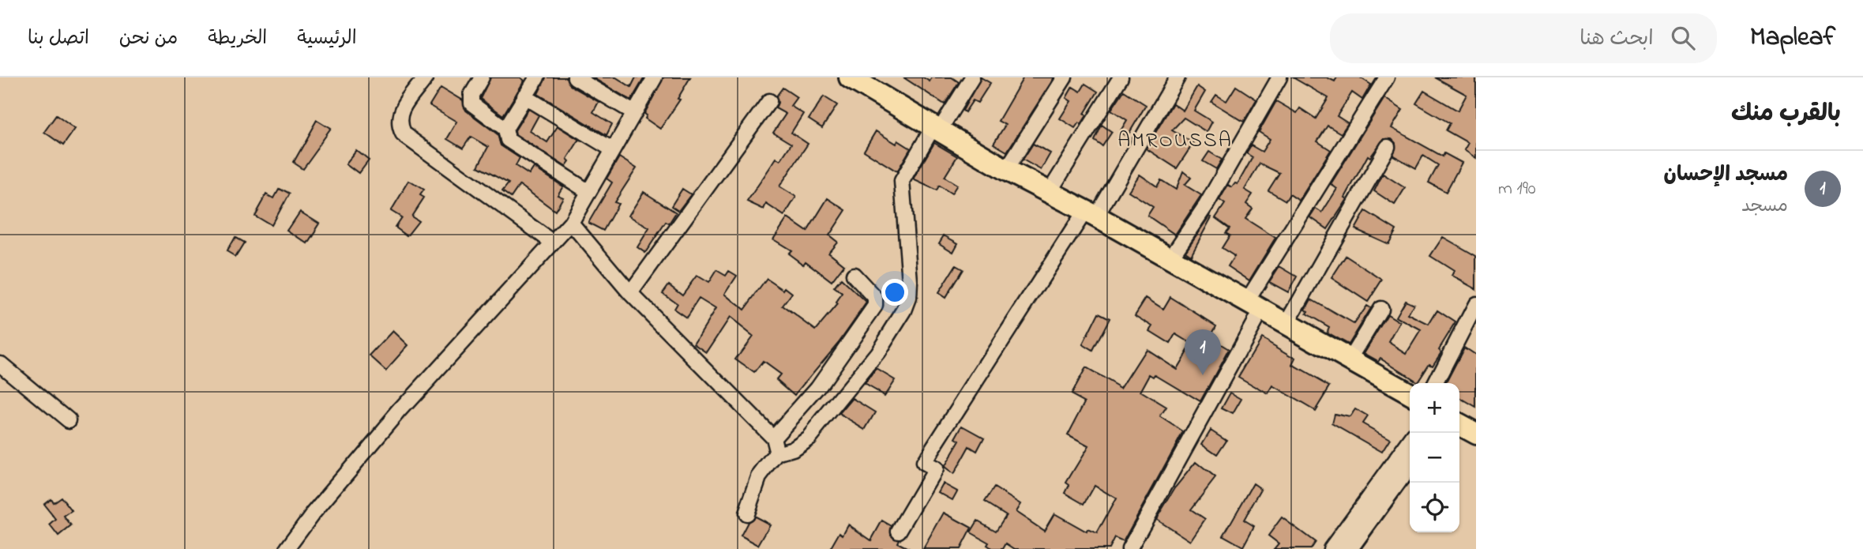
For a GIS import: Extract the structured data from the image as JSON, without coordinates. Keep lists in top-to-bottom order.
{
  "districts": ["AMROUSSA"],
  "page": {
    "header": "Mapleaf",
    "search": "ابحث هنا",
    "nav": [
      "الرئيسية",
      "الخريطة",
      "من نحن",
      "اتصل بنا"
    ],
    "heading": "بالقرب منك",
    "list": [
      {
        "mark": "1",
        "name": "مسجد الإحسان",
        "note": "مسجد",
        "value": "190 m"
      }
    ],
    "pins": "1",
    "map_buttons": ["+", "−"]
  }
}
